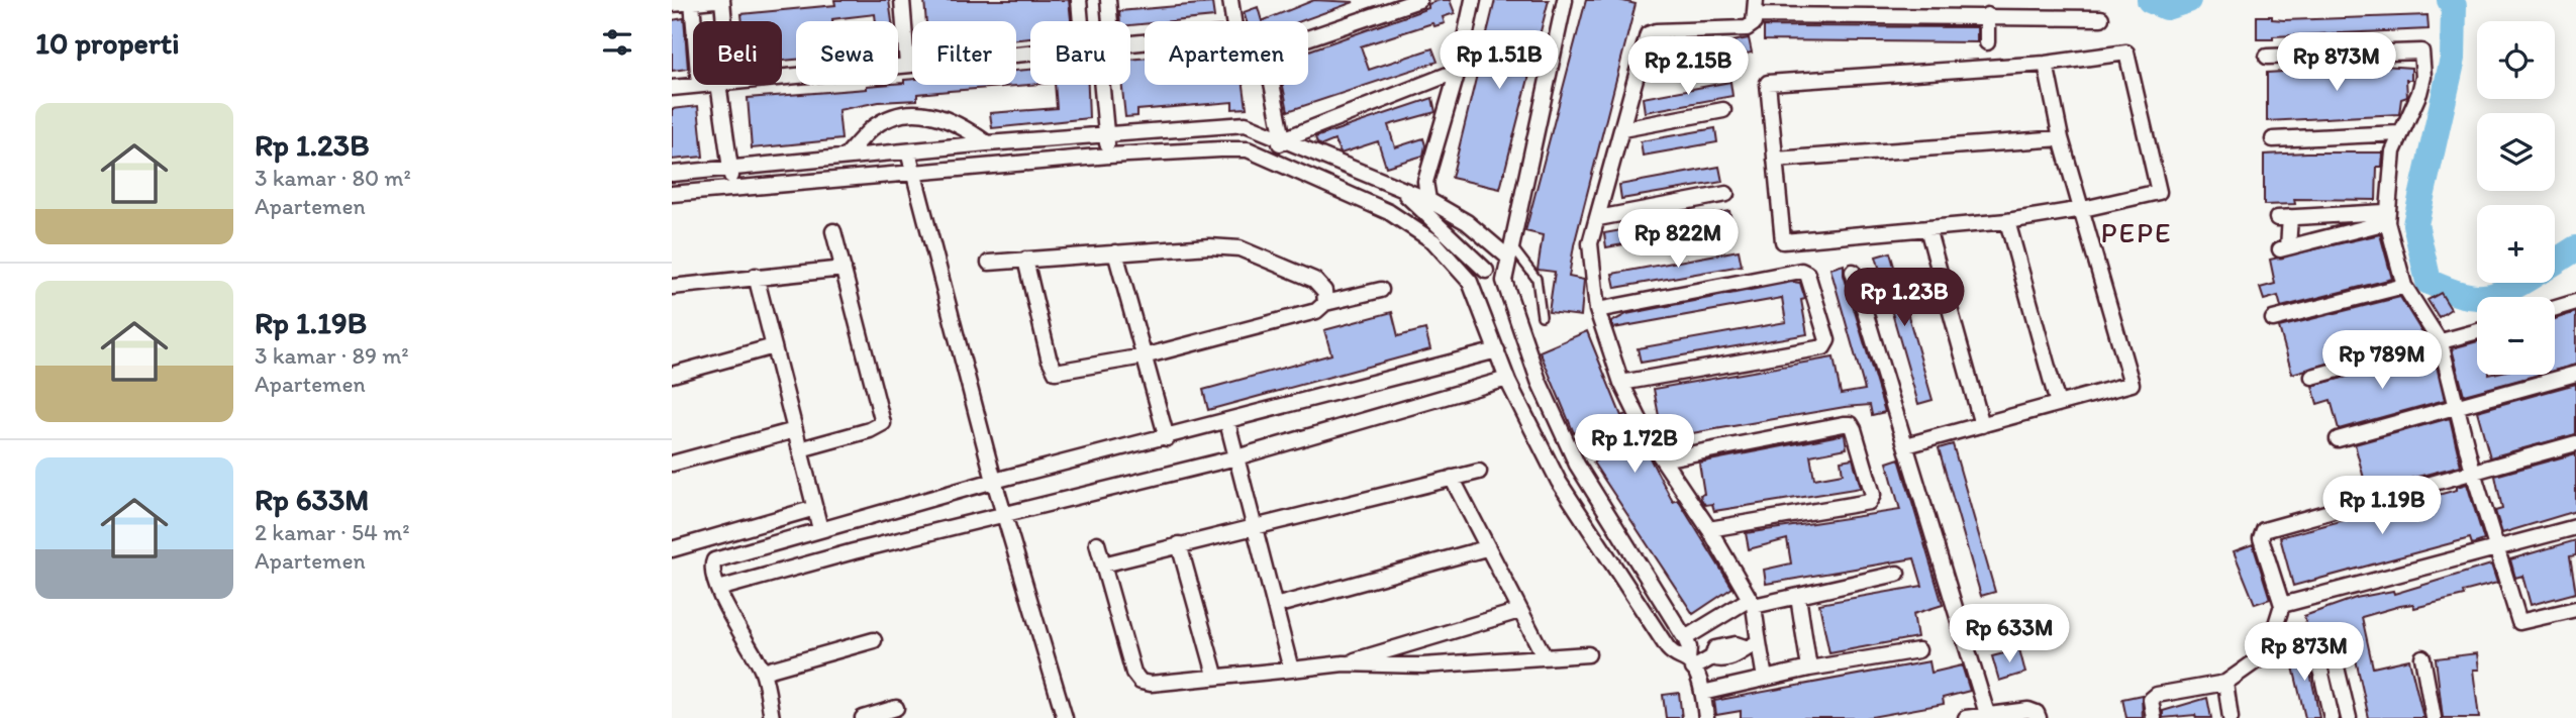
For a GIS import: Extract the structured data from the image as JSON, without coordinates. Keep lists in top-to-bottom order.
{
  "districts": ["PEPE"],
  "page": {
    "heading": "10 properti",
    "map_buttons": ["+", "−"],
    "chip": [
      "Beli",
      "Sewa",
      "Filter",
      "Baru",
      "Apartemen"
    ],
    "price": [
      "Rp 1.51B",
      "Rp 873M",
      "Rp 2.15B",
      "Rp 822M",
      "Rp 1.23B",
      "Rp 789M",
      "Rp 1.72B",
      "Rp 1.19B",
      "Rp 633M",
      "Rp 873M"
    ],
    "list": [
      {
        "name": "Rp 1.23B",
        "note": "3 kamar · 80 m² · Apartemen"
      },
      {
        "name": "Rp 1.19B",
        "note": "3 kamar · 89 m² · Apartemen"
      },
      {
        "name": "Rp 633M",
        "note": "2 kamar · 54 m² · Apartemen"
      }
    ]
  }
}
